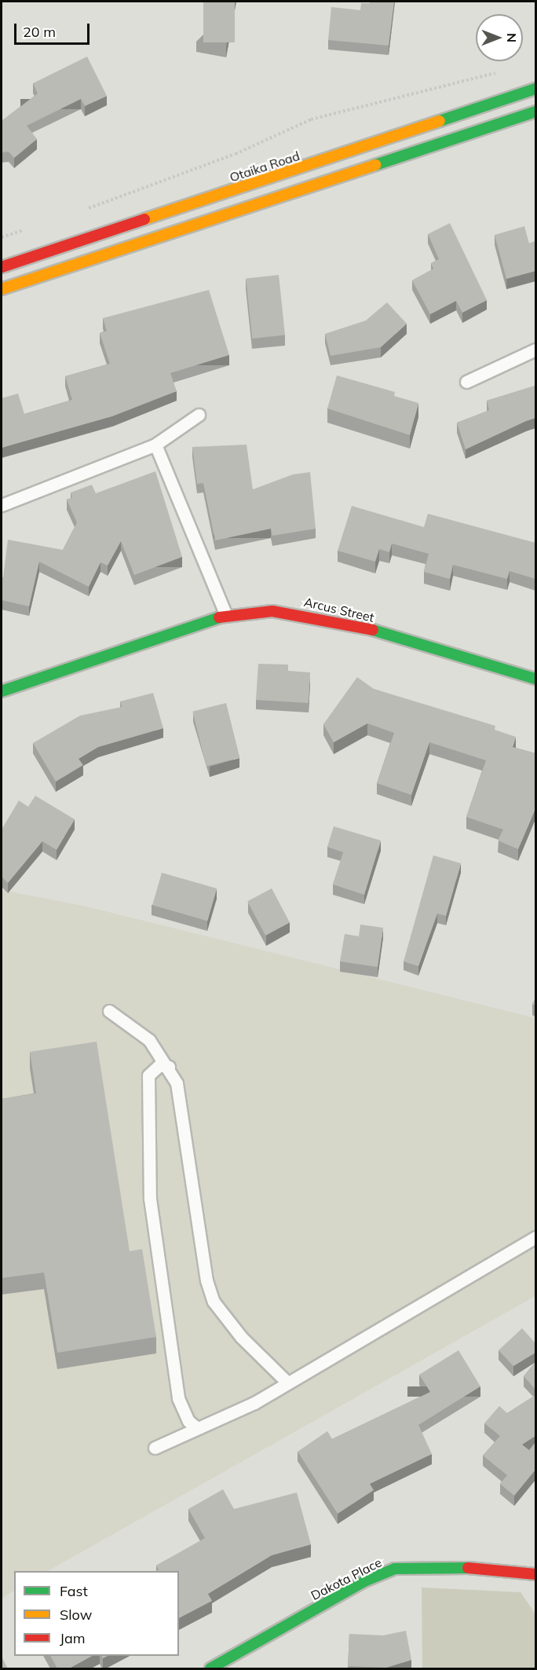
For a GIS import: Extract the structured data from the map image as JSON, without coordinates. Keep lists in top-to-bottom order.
{
  "streets": {
    "main road": ["Otaika Road", "Arcus Street", "Dakota Place"]
  },
  "legend": ["Fast", "Slow", "Jam"],
  "scale_bar": "20 m",
  "north": "right"
}
